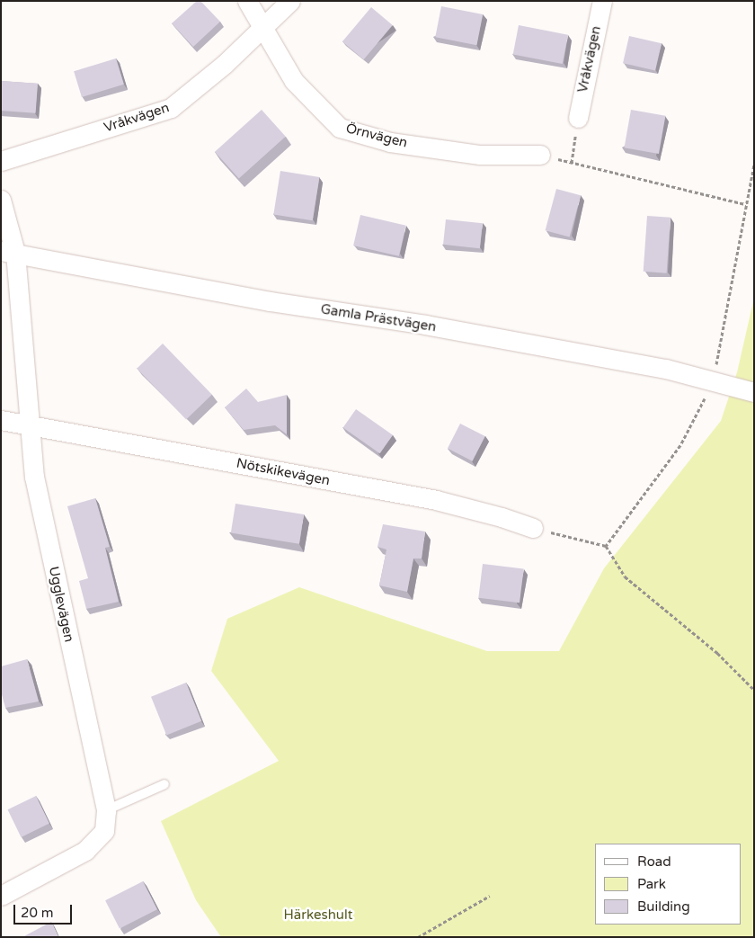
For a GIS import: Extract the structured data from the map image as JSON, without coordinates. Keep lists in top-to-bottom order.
{
  "streets": {
    "street": [
      "Vråkvägen",
      "Örnvägen",
      "Gamla Prästvägen",
      "Nötskikevägen",
      "Ugglevägen"
    ]
  },
  "crossings": [
    ["Vråkvägen", "Örnvägen"],
    ["Gamla Prästvägen", "Ugglevägen"],
    ["Nötskikevägen", "Ugglevägen"]
  ],
  "parks": ["Härkeshult"],
  "legend": ["Road", "Park", "Building"],
  "scale_bar": "20 m"
}
